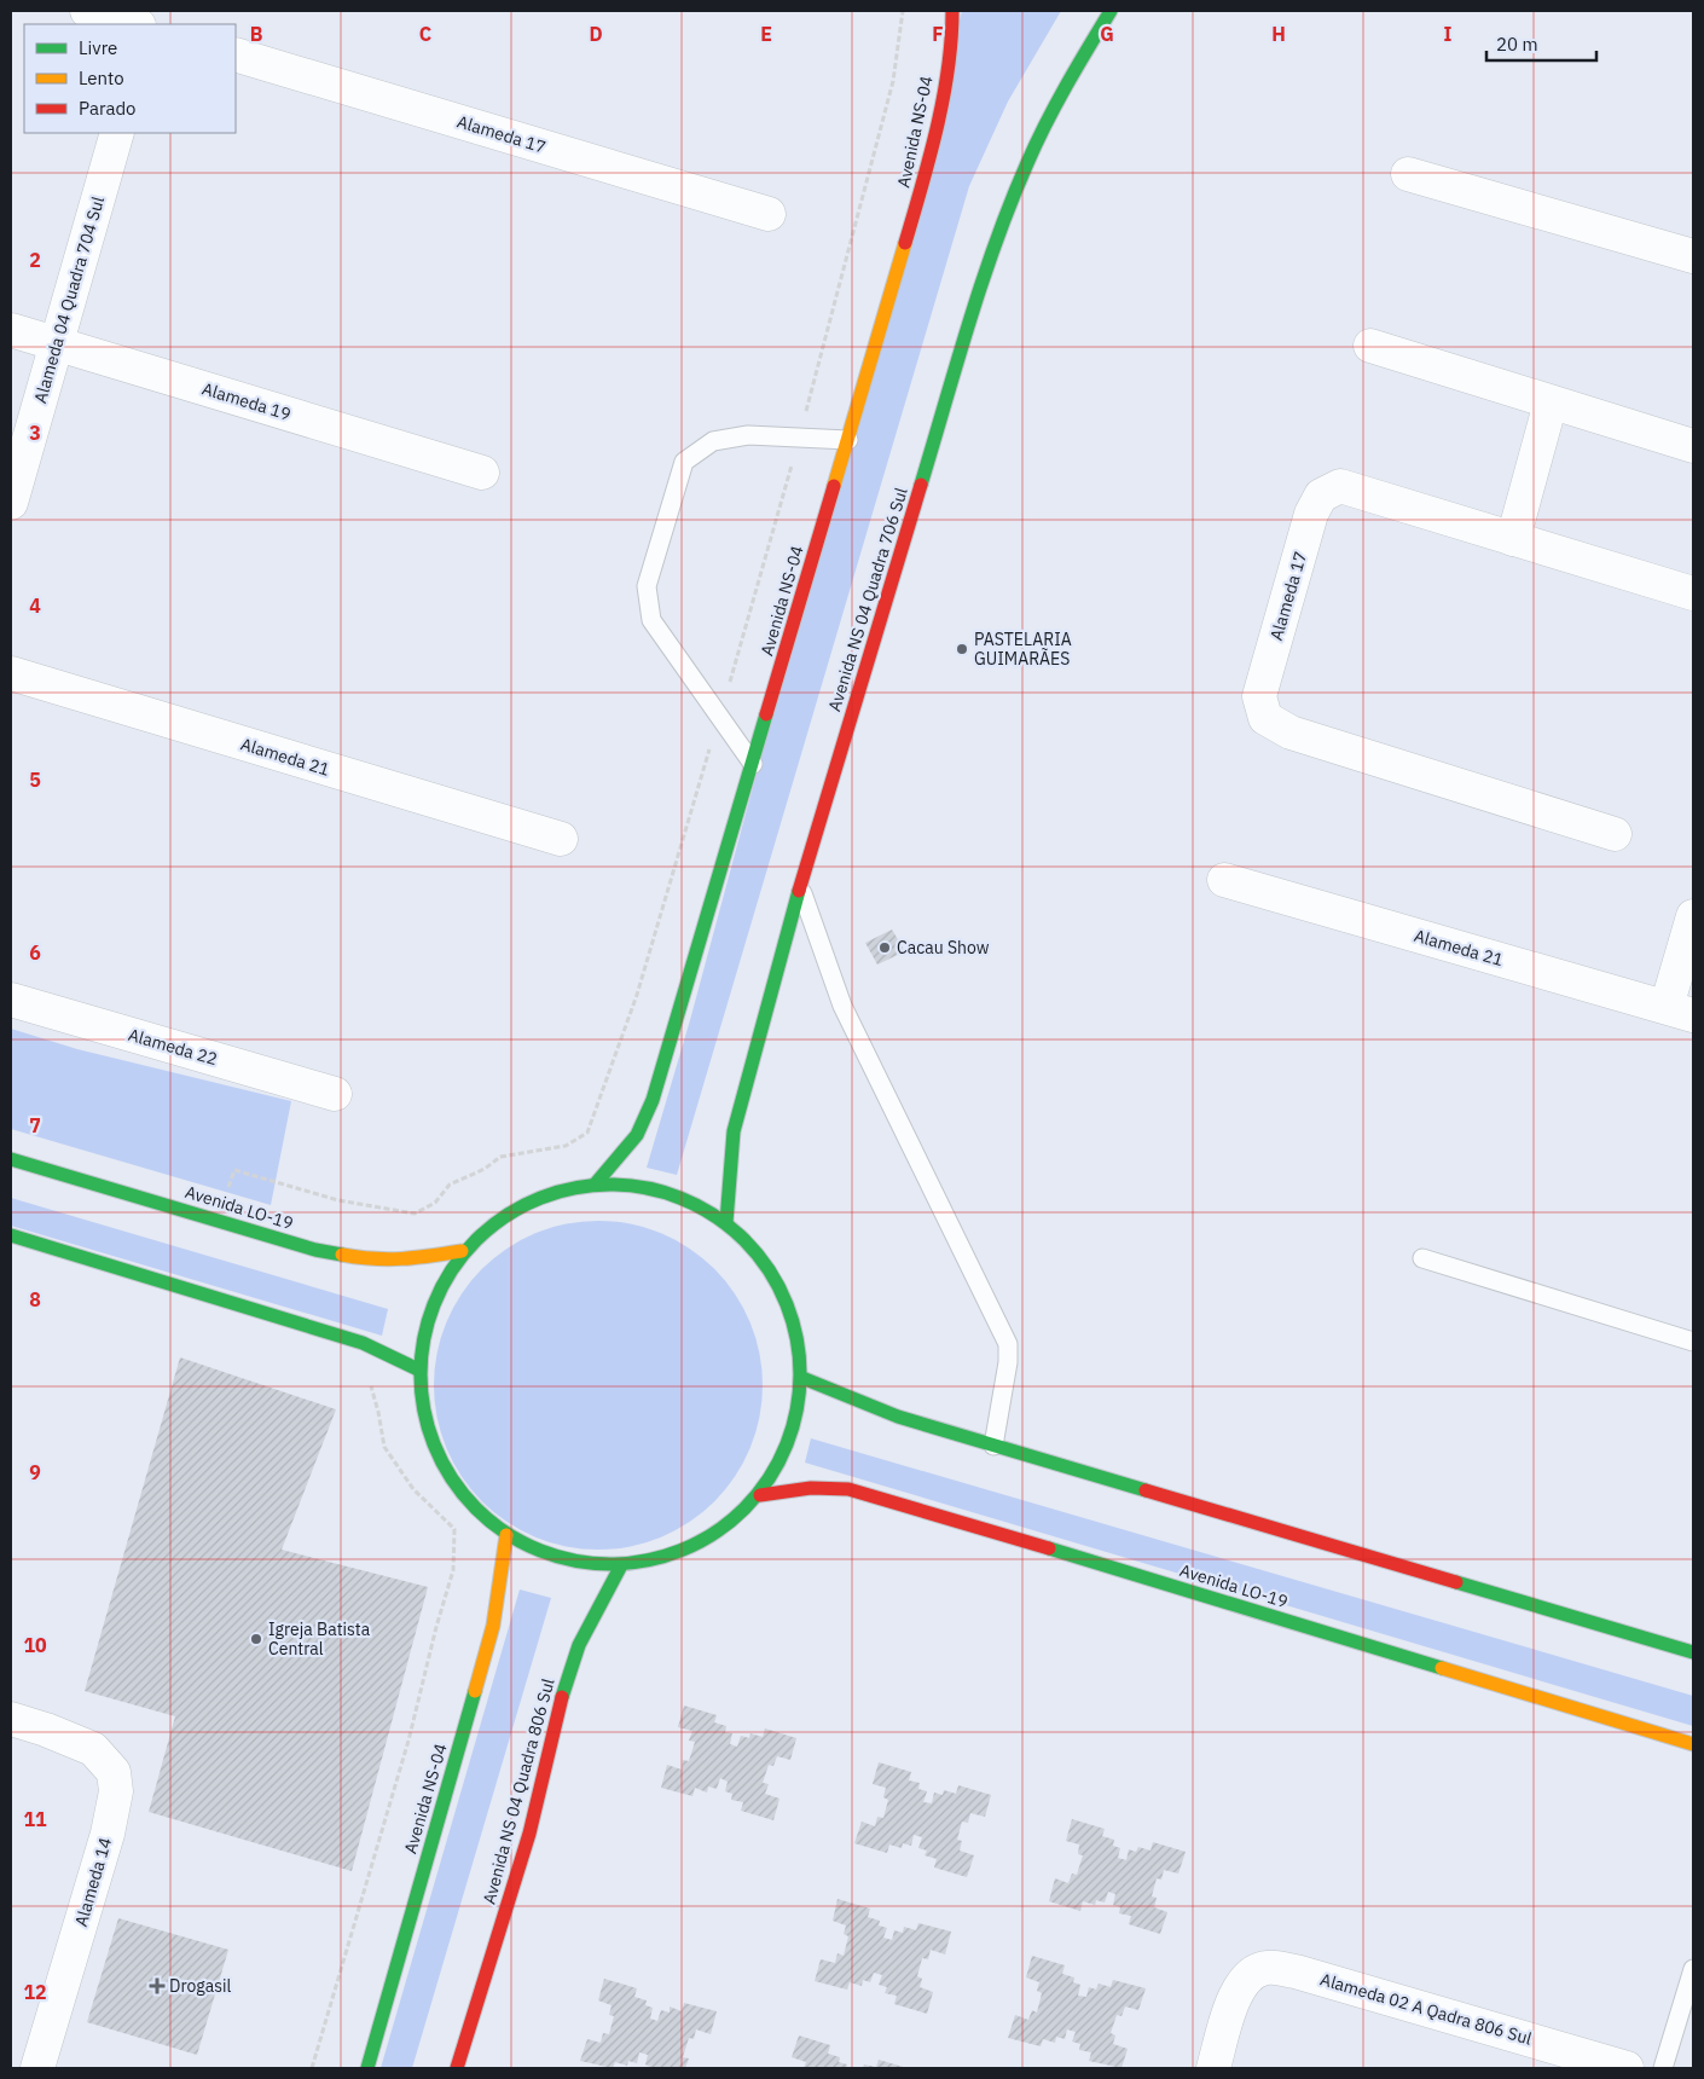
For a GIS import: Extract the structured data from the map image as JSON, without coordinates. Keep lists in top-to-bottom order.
{
  "streets": {
    "main road": [
      "Avenida NS-04",
      "Avenida NS 04 Quadra 706 Sul",
      "Avenida LO-19",
      "Avenida NS 04 Quadra 806 Sul"
    ],
    "street": [
      "Alameda 17",
      "Alameda 04 Quadra 704 Sul",
      "Alameda 19",
      "Alameda 21",
      "Alameda 22",
      "Alameda 14",
      "Alameda 02 A Qadra 806 Sul"
    ]
  },
  "crossings": [
    ["Alameda 04 Quadra 704 Sul", "Alameda 19"]
  ],
  "places": {
    "other": ["PASTELARIA GUIMARÃES", "Cacau Show", "Igreja Batista Central"],
    "health": ["Drogasil"]
  },
  "legend": ["Livre", "Lento", "Parado"],
  "scale_bar": "20 m",
  "grid": {
    "columns": [
      "B",
      "C",
      "D",
      "E",
      "F",
      "G",
      "H",
      "I"
    ],
    "rows": [
      "2",
      "3",
      "4",
      "5",
      "6",
      "7",
      "8",
      "9",
      "10",
      "11",
      "12"
    ]
  }
}
